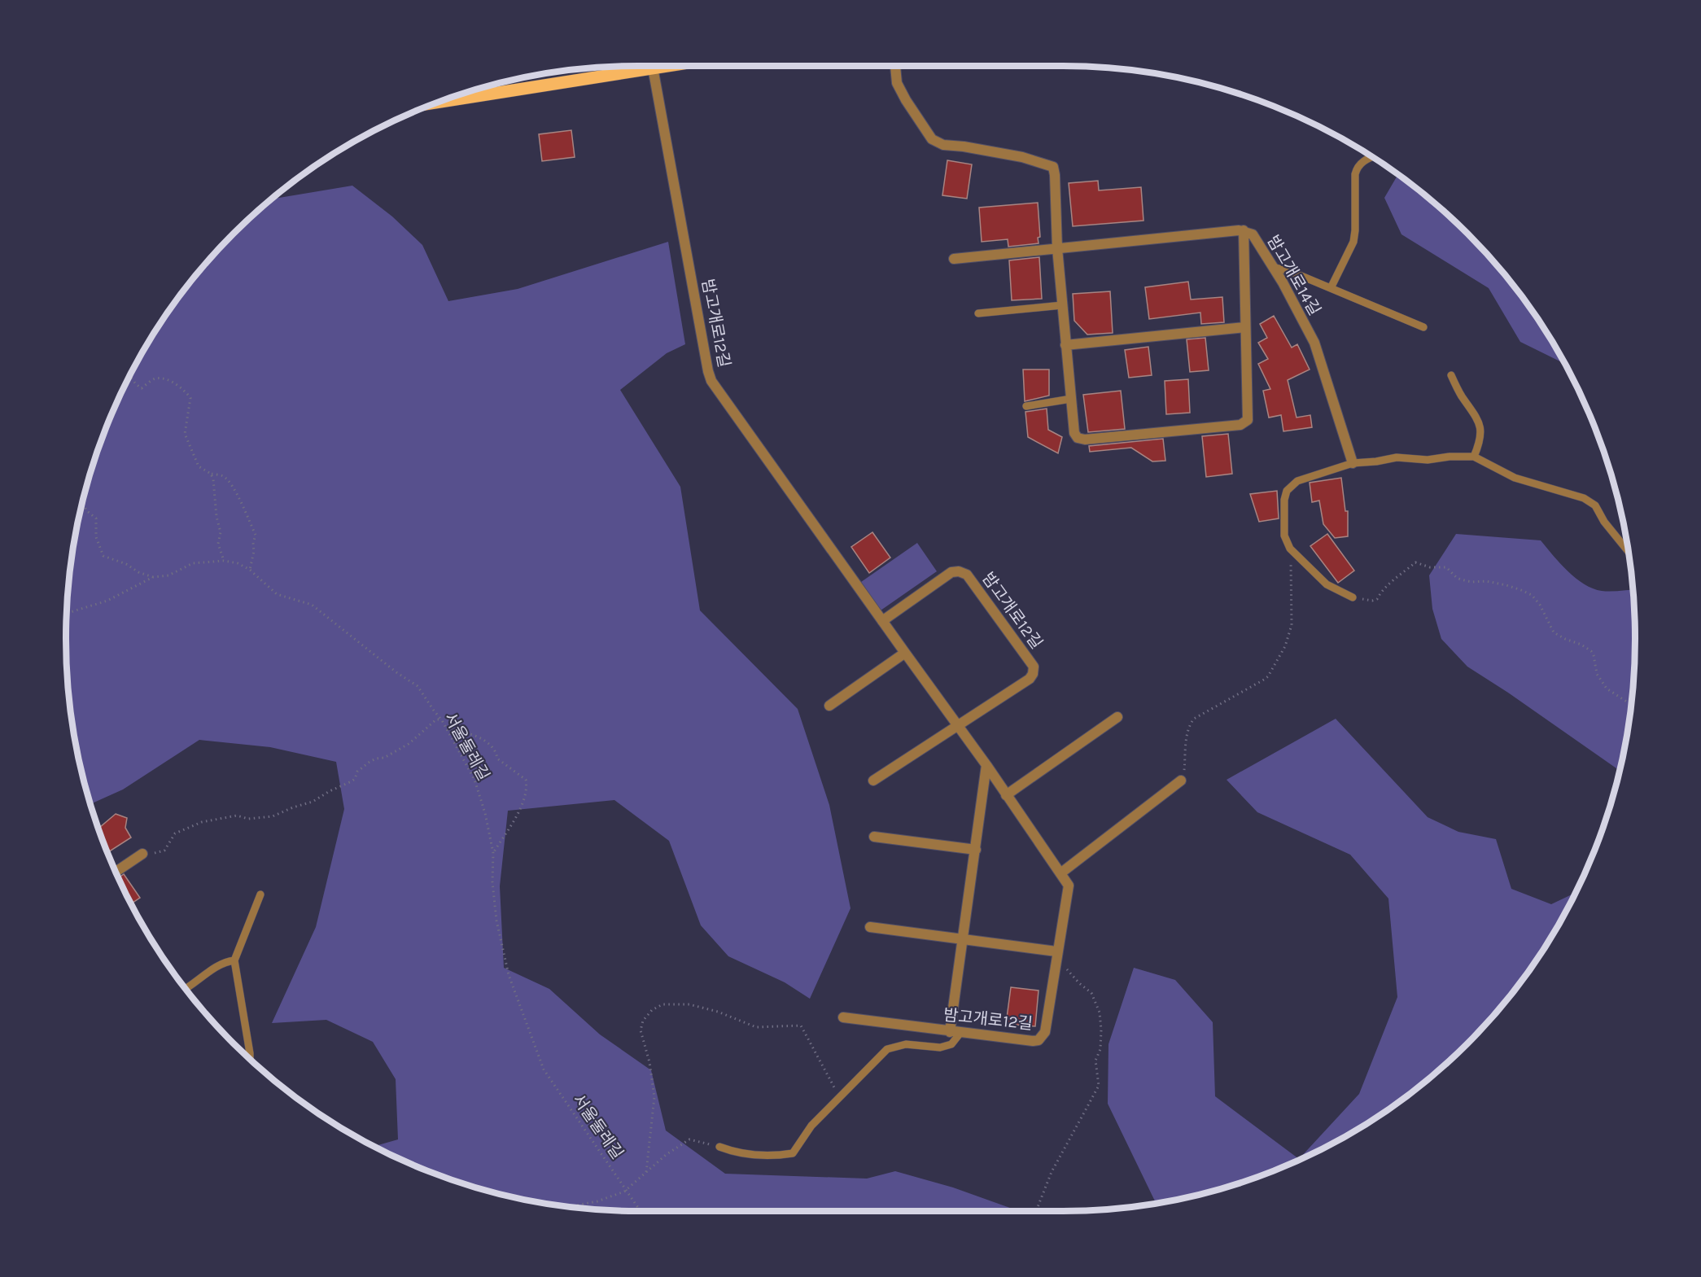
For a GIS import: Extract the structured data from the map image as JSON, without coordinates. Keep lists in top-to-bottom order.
{
  "streets": {
    "street": ["밤고개로14길", "밤고개로12길"],
    "path": ["서울둘레길"]
  }
}
